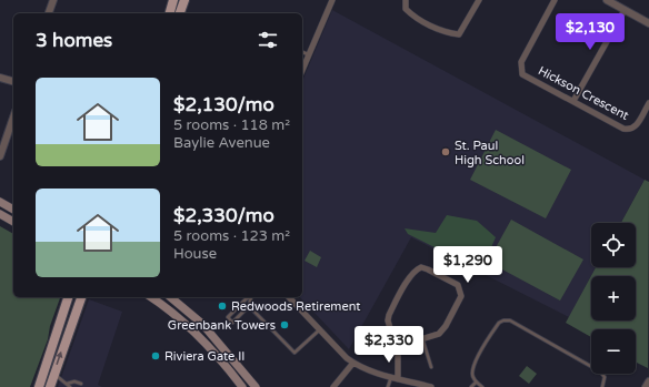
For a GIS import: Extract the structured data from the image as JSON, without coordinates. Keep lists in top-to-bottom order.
{
  "streets": {
    "street": ["Hickson Crescent"]
  },
  "places": [
    "St. Paul High School",
    "Redwoods Retirement",
    "Greenbank Towers",
    "Riviera Gate II"
  ],
  "page": {
    "price": ["$2,130", "$1,290", "$2,330"],
    "heading": "3 homes",
    "list": [
      {
        "name": "$2,130/mo",
        "note": "5 rooms · 118 m² · Baylie Avenue"
      },
      {
        "name": "$2,330/mo",
        "note": "5 rooms · 123 m² · House"
      }
    ],
    "map_buttons": ["+", "−"]
  }
}
